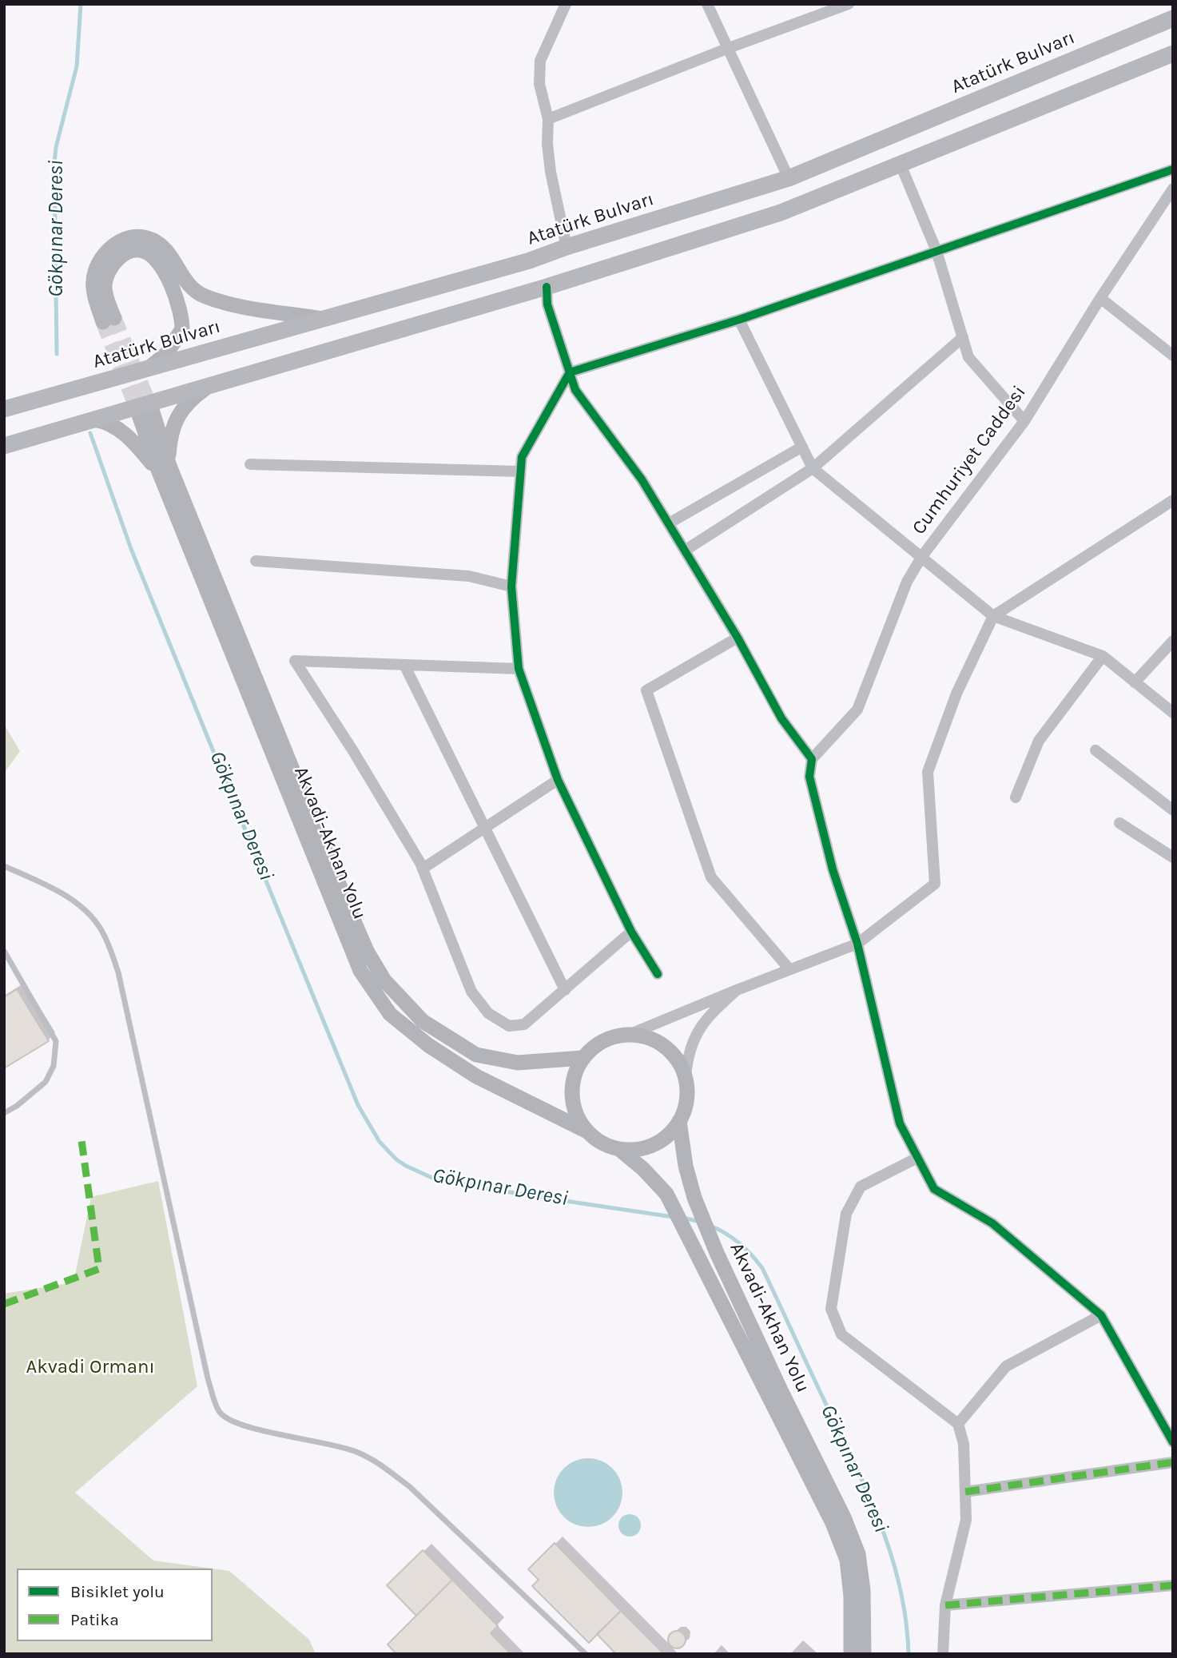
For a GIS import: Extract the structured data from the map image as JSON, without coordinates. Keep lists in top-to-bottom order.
{
  "streets": {
    "main road": ["Atatürk Bulvarı", "Akvadi-Akhan Yolu"],
    "street": ["Cumhuriyet Caddesi"]
  },
  "water": ["Gökpınar Deresi"],
  "parks": ["Akvadi Ormanı"],
  "legend": ["Bisiklet yolu", "Patika"]
}
